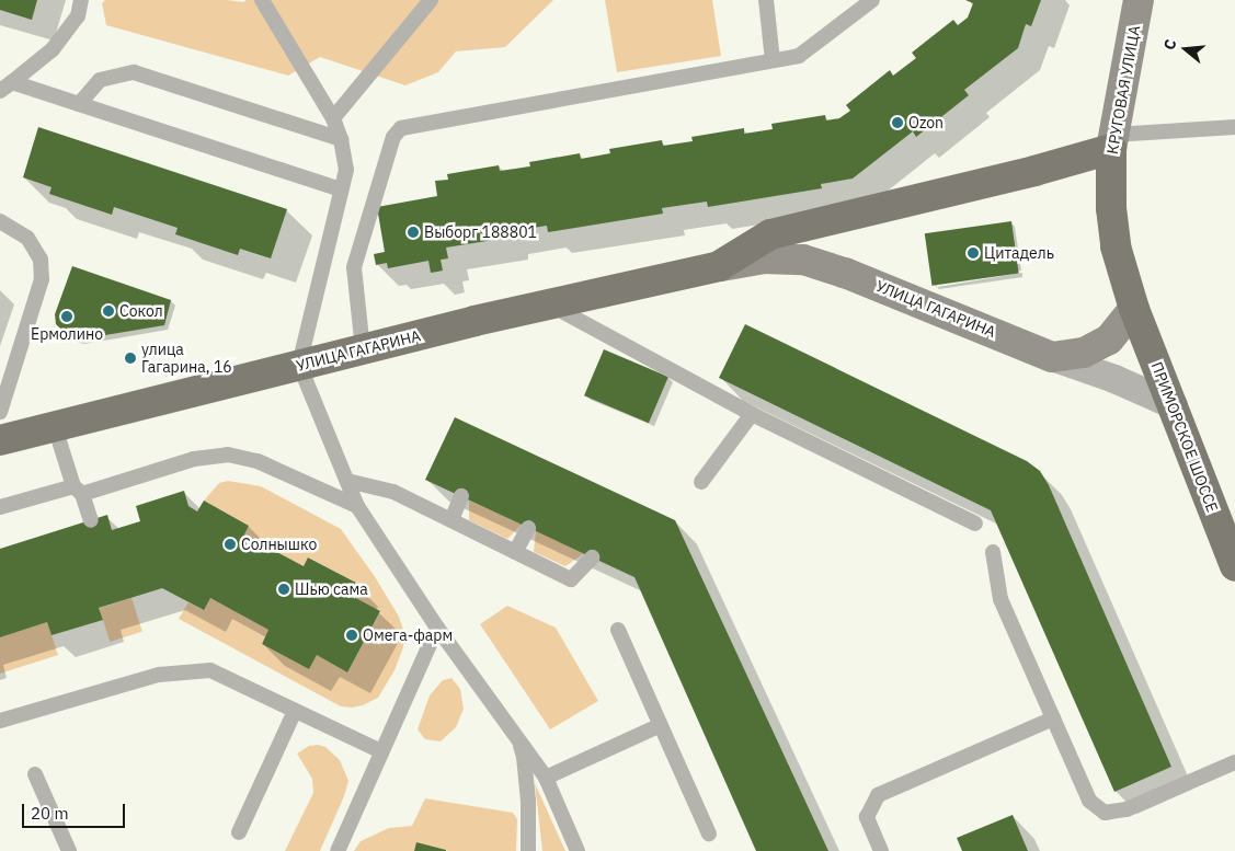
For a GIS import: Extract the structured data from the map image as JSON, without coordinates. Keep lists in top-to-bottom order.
{
  "streets": {
    "main road": ["КРУГОВАЯ УЛИЦА", "УЛИЦА ГАГАРИНА", "ПРИМОРСКОЕ ШОССЕ"]
  },
  "crossings": [
    ["КРУГОВАЯ УЛИЦА", "УЛИЦА ГАГАРИНА"],
    ["КРУГОВАЯ УЛИЦА", "ПРИМОРСКОЕ ШОССЕ"]
  ],
  "places": [
    "Ozon",
    "Выборг 188801",
    "Цитадель",
    "Сокол",
    "Ермолино",
    "улица Гагарина, 16",
    "Солнышко",
    "Шью сама",
    "Омега-фарм"
  ],
  "scale_bar": "20 m",
  "north": "left"
}
